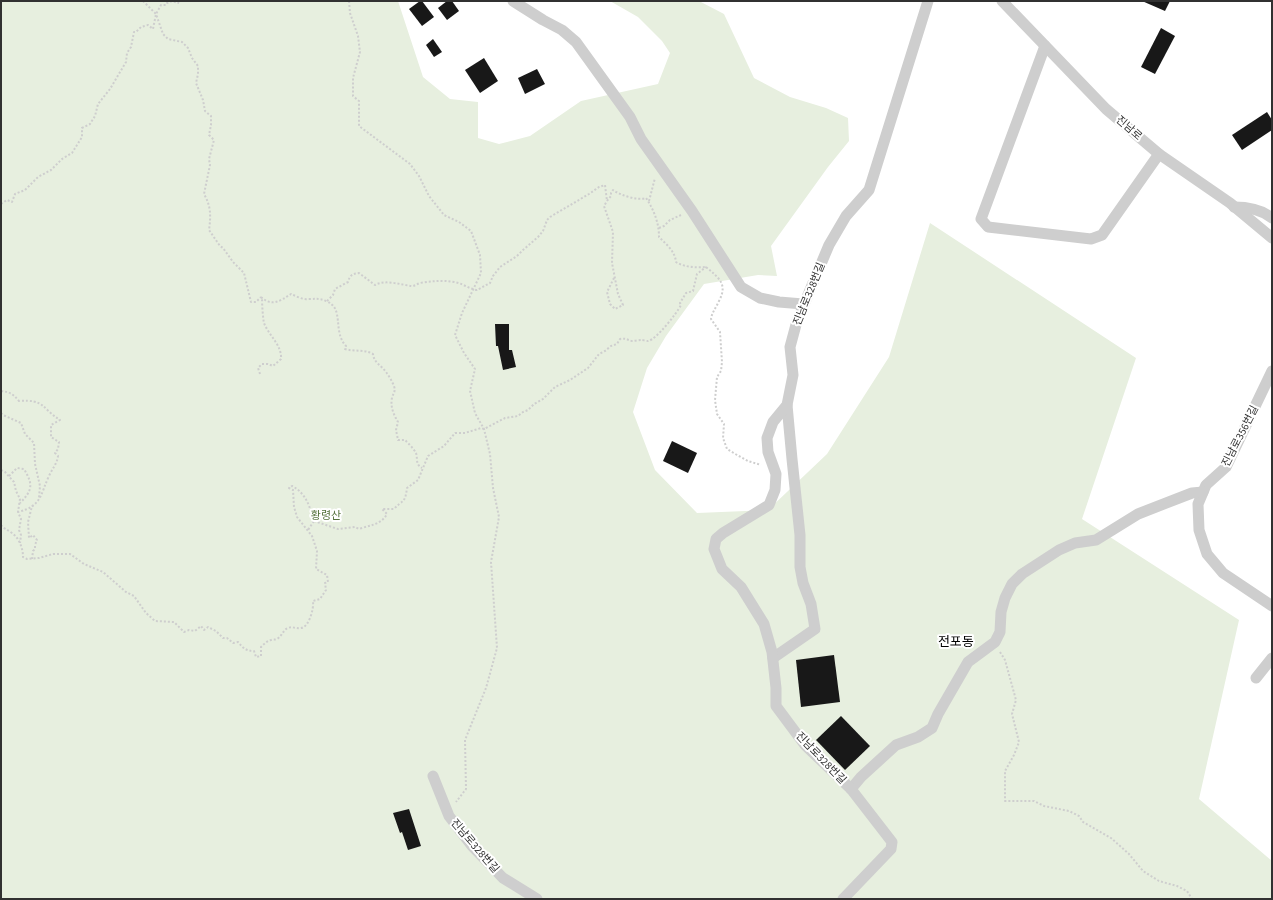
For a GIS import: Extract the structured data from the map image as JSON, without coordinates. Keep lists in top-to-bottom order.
{
  "streets": {
    "street": ["진남로", "진남로328번길", "진남로356번길"]
  },
  "districts": ["전포동"],
  "parks": ["황령산"]
}
